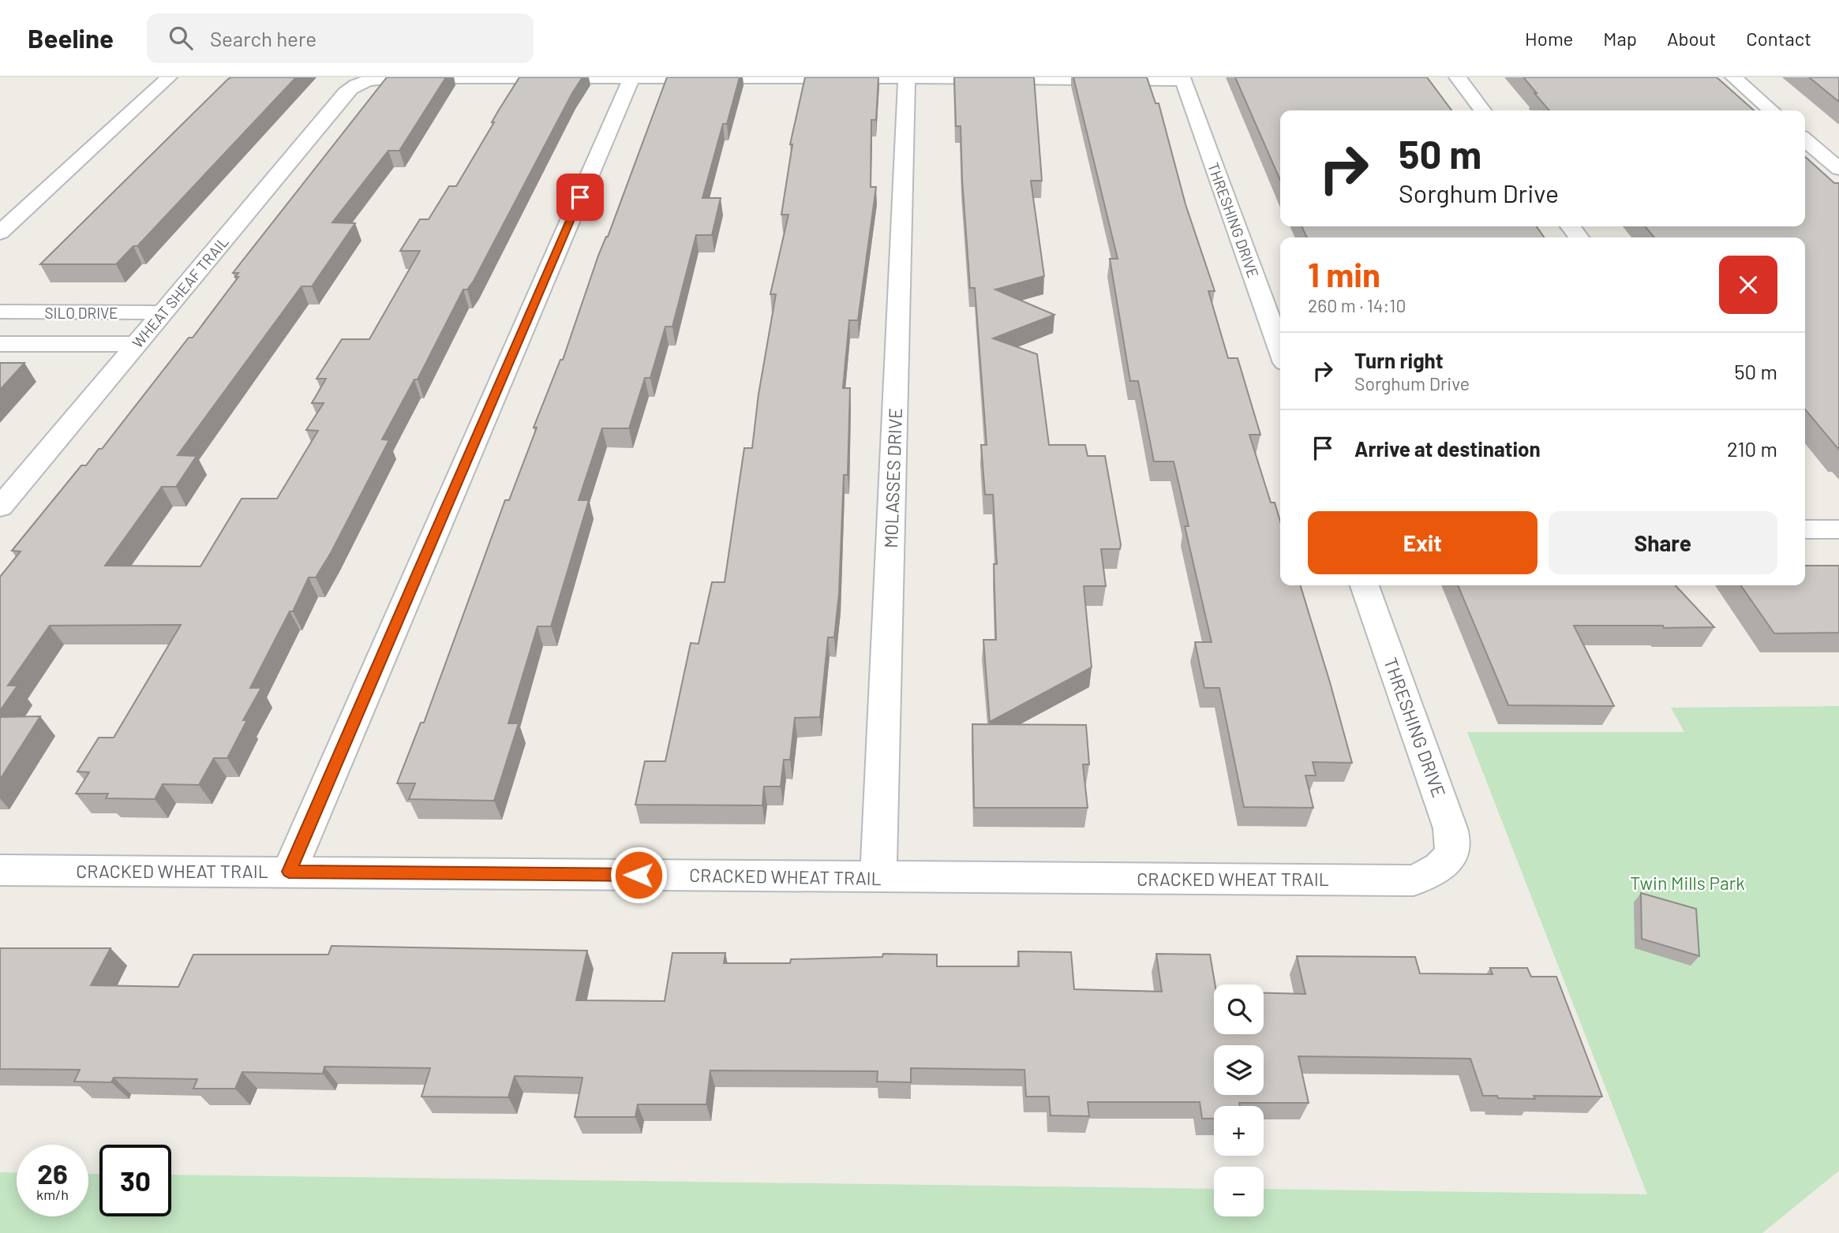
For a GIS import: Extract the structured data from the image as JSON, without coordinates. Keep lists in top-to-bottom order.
{
  "streets": {
    "street": [
      "THRESHING DRIVE",
      "WHEAT SHEAF TRAIL",
      "SILO DRIVE",
      "MOLASSES DRIVE",
      "CRACKED WHEAT TRAIL"
    ]
  },
  "crossings": [
    ["THRESHING DRIVE", "CRACKED WHEAT TRAIL"],
    ["WHEAT SHEAF TRAIL", "SILO DRIVE"],
    ["MOLASSES DRIVE", "CRACKED WHEAT TRAIL"]
  ],
  "parks": ["Twin Mills Park"],
  "page": {
    "header": "Beeline",
    "search": "Search here",
    "nav": [
      "Home",
      "Map",
      "About",
      "Contact"
    ],
    "turn": ["50 m", "Sorghum Drive"],
    "heading": ["1 min", "260 m · 14:10"],
    "list": [
      {
        "name": "Turn right",
        "note": "Sorghum Drive",
        "value": "50 m"
      },
      {
        "name": "Arrive at destination",
        "value": "210 m"
      }
    ],
    "buttons": ["Exit", "Share"],
    "map_buttons": ["+", "−"],
    "speed": "26 km/h",
    "limit": "30"
  }
}
